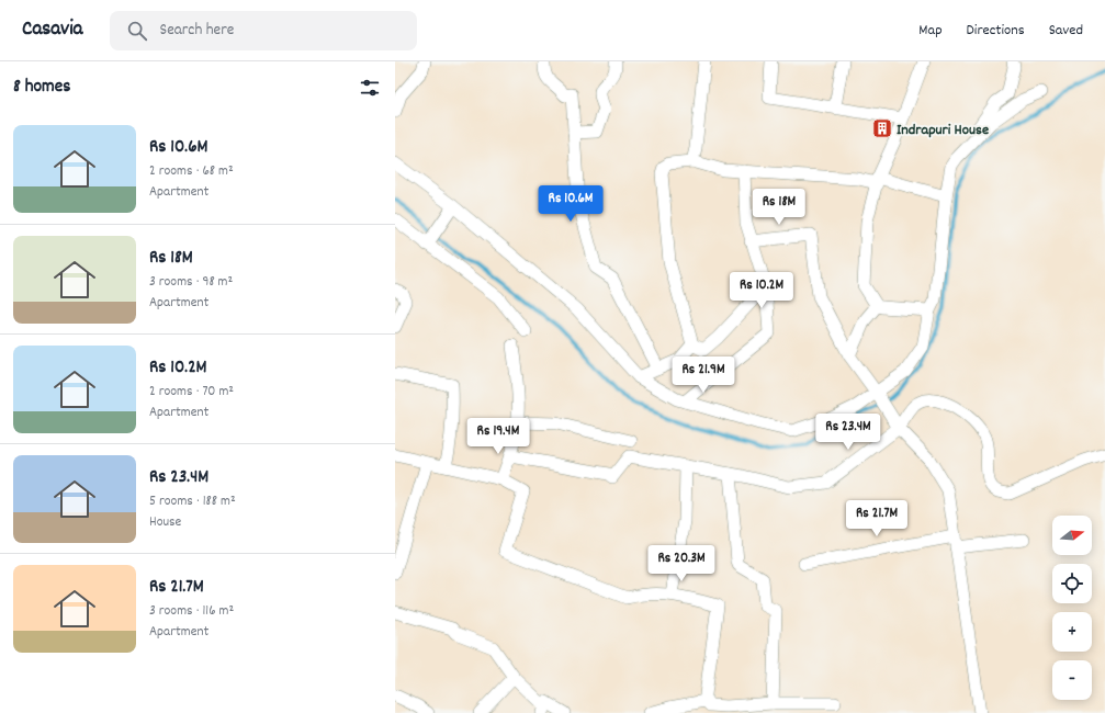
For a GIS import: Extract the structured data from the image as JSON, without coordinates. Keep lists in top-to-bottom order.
{
  "places": {
    "building": ["Indrapuri House"]
  },
  "north": "right",
  "page": {
    "header": "Casavia",
    "search": "Search here",
    "nav": ["Map", "Directions", "Saved"],
    "heading": "8 homes",
    "list": [
      {
        "name": "Rs 10.6M",
        "note": "2 rooms · 68 m² · Apartment"
      },
      {
        "name": "Rs 18M",
        "note": "3 rooms · 98 m² · Apartment"
      },
      {
        "name": "Rs 10.2M",
        "note": "2 rooms · 70 m² · Apartment"
      },
      {
        "name": "Rs 23.4M",
        "note": "5 rooms · 188 m² · House"
      },
      {
        "name": "Rs 21.7M",
        "note": "3 rooms · 116 m² · Apartment"
      }
    ],
    "price": [
      "Rs 10.6M",
      "Rs 18M",
      "Rs 10.2M",
      "Rs 21.9M",
      "Rs 23.4M",
      "Rs 19.4M",
      "Rs 21.7M",
      "Rs 20.3M"
    ],
    "map_buttons": ["+", "−"]
  }
}
